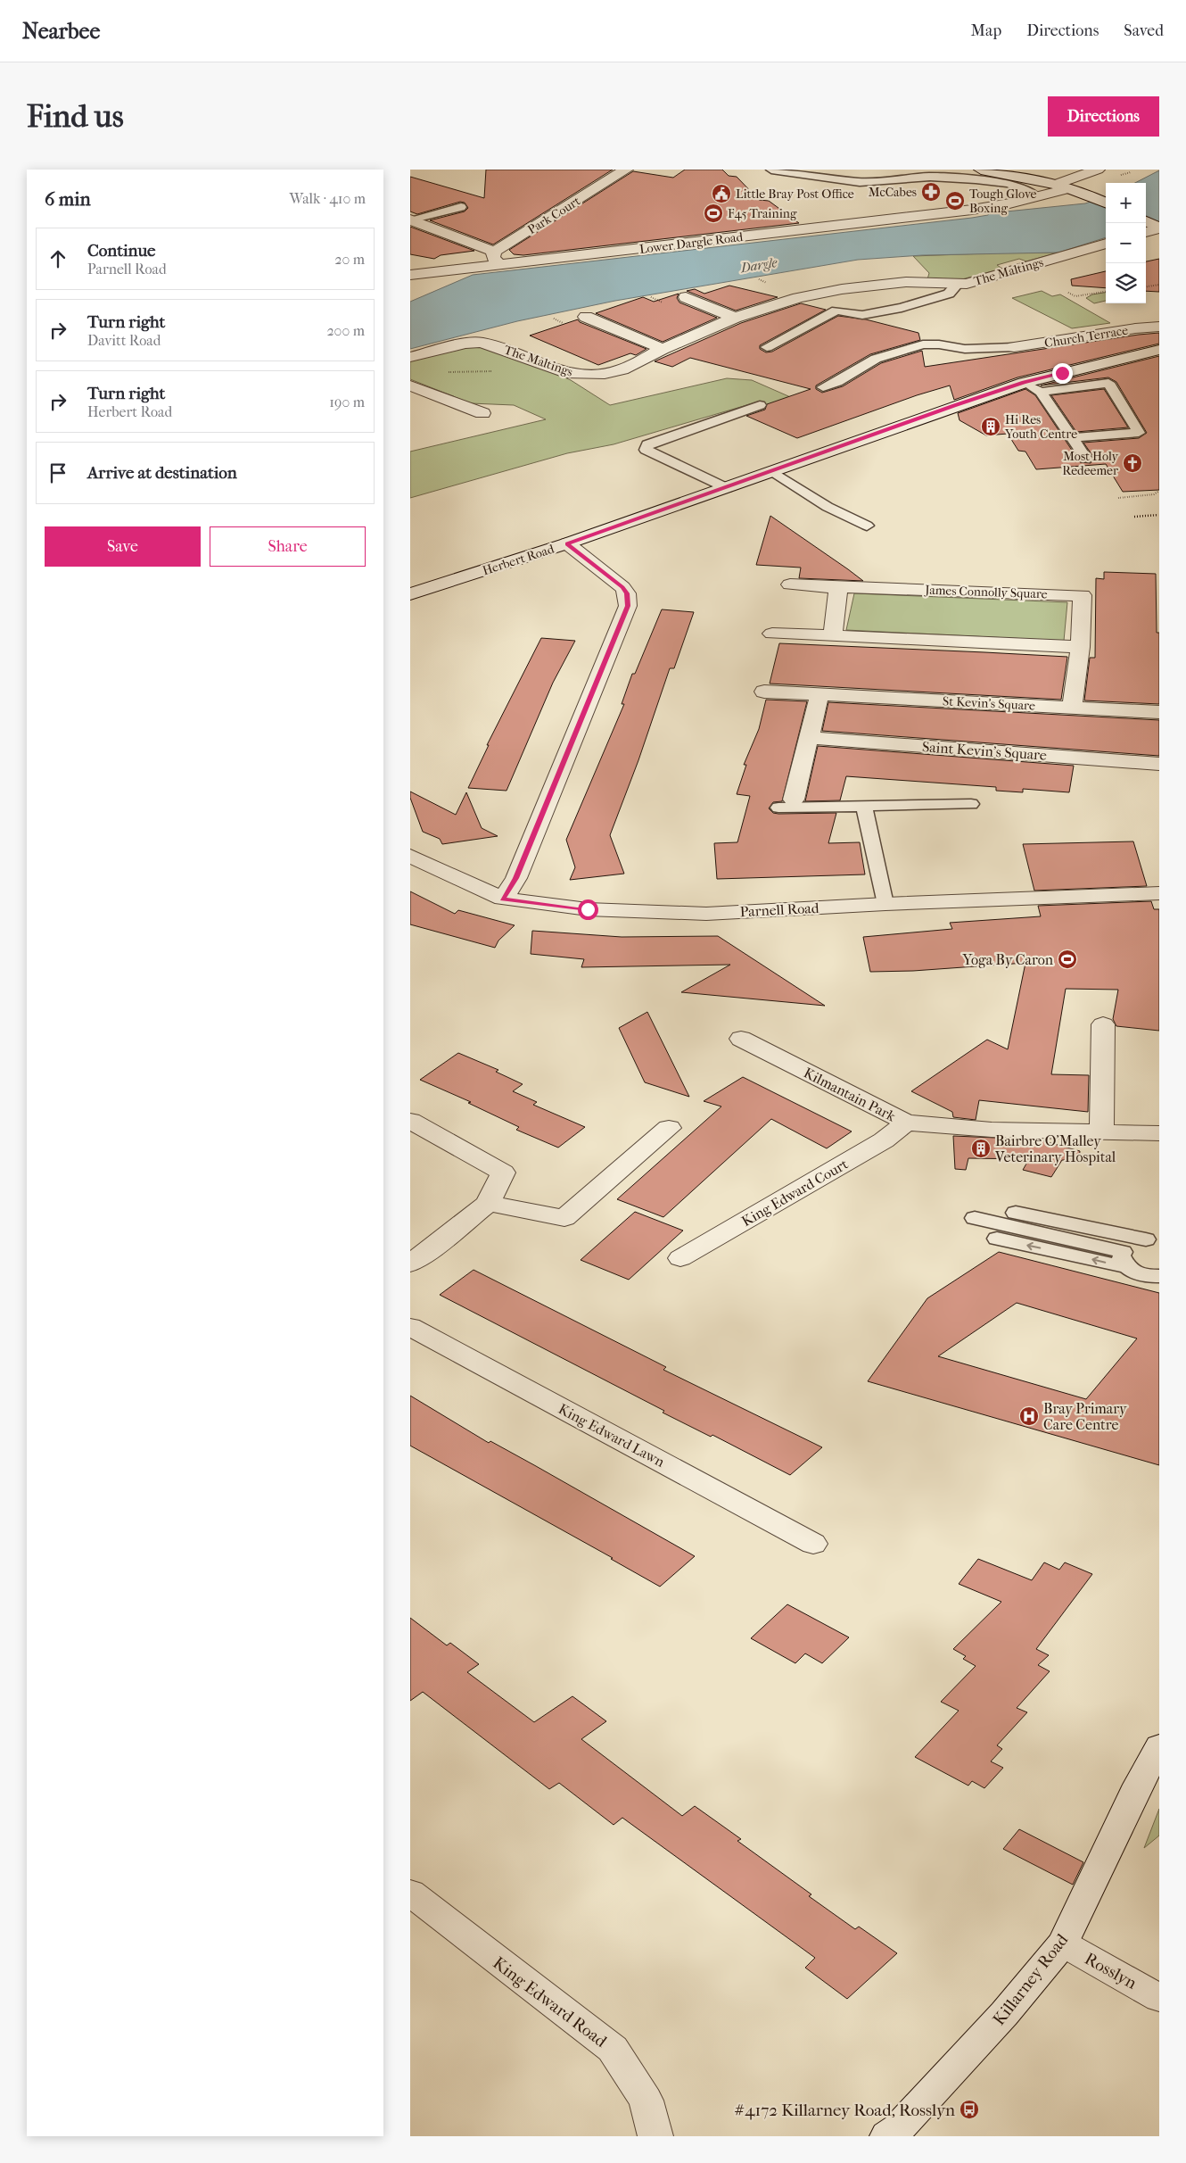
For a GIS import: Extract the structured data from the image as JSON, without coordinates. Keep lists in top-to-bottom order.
{
  "streets": {
    "street": [
      "Park Court",
      "Lower Dargle Road",
      "The Maltings",
      "Church Terrace",
      "Herbert Road",
      "James Connolly Square",
      "St Kevin's Square",
      "Saint Kevin's Square",
      "Parnell Road",
      "Kilmantain Park",
      "King Edward Court",
      "King Edward Lawn",
      "Rosslyn",
      "Killarney Road",
      "King Edward Road"
    ]
  },
  "crossings": [
    ["Park Court", "Lower Dargle Road"],
    ["James Connolly Square", "St Kevin's Square"],
    ["Kilmantain Park", "King Edward Court"],
    ["Rosslyn", "Killarney Road"]
  ],
  "water": ["Dargle"],
  "places": {
    "pharmacy": ["McCabes"],
    "public building": ["Little Bray Post Office"],
    "sports": ["Tough Glove Boxing", "F45 Training", "Yoga By Caron"],
    "building": ["Hi Res Youth Centre", "Bairbre O'Malley Veterinary Hospital"],
    "church": ["Most Holy Redeemer"],
    "hospital": ["Bray Primary Care Centre"],
    "bus stop": ["#4172 Killarney Road, Rosslyn"]
  },
  "page": {
    "header": "Nearbee",
    "nav": ["Map", "Directions", "Saved"],
    "buttons": [
      "Directions",
      ["Save", "Share"]
    ],
    "title": "Find us",
    "heading": ["6 min", "Walk · 410 m"],
    "map_buttons": ["+", "−"],
    "list": [
      ["Continue", "Parnell Road", "20 m"],
      ["Turn right", "Davitt Road", "200 m"],
      ["Turn right", "Herbert Road", "190 m"],
      "Arrive at destination"
    ]
  }
}
